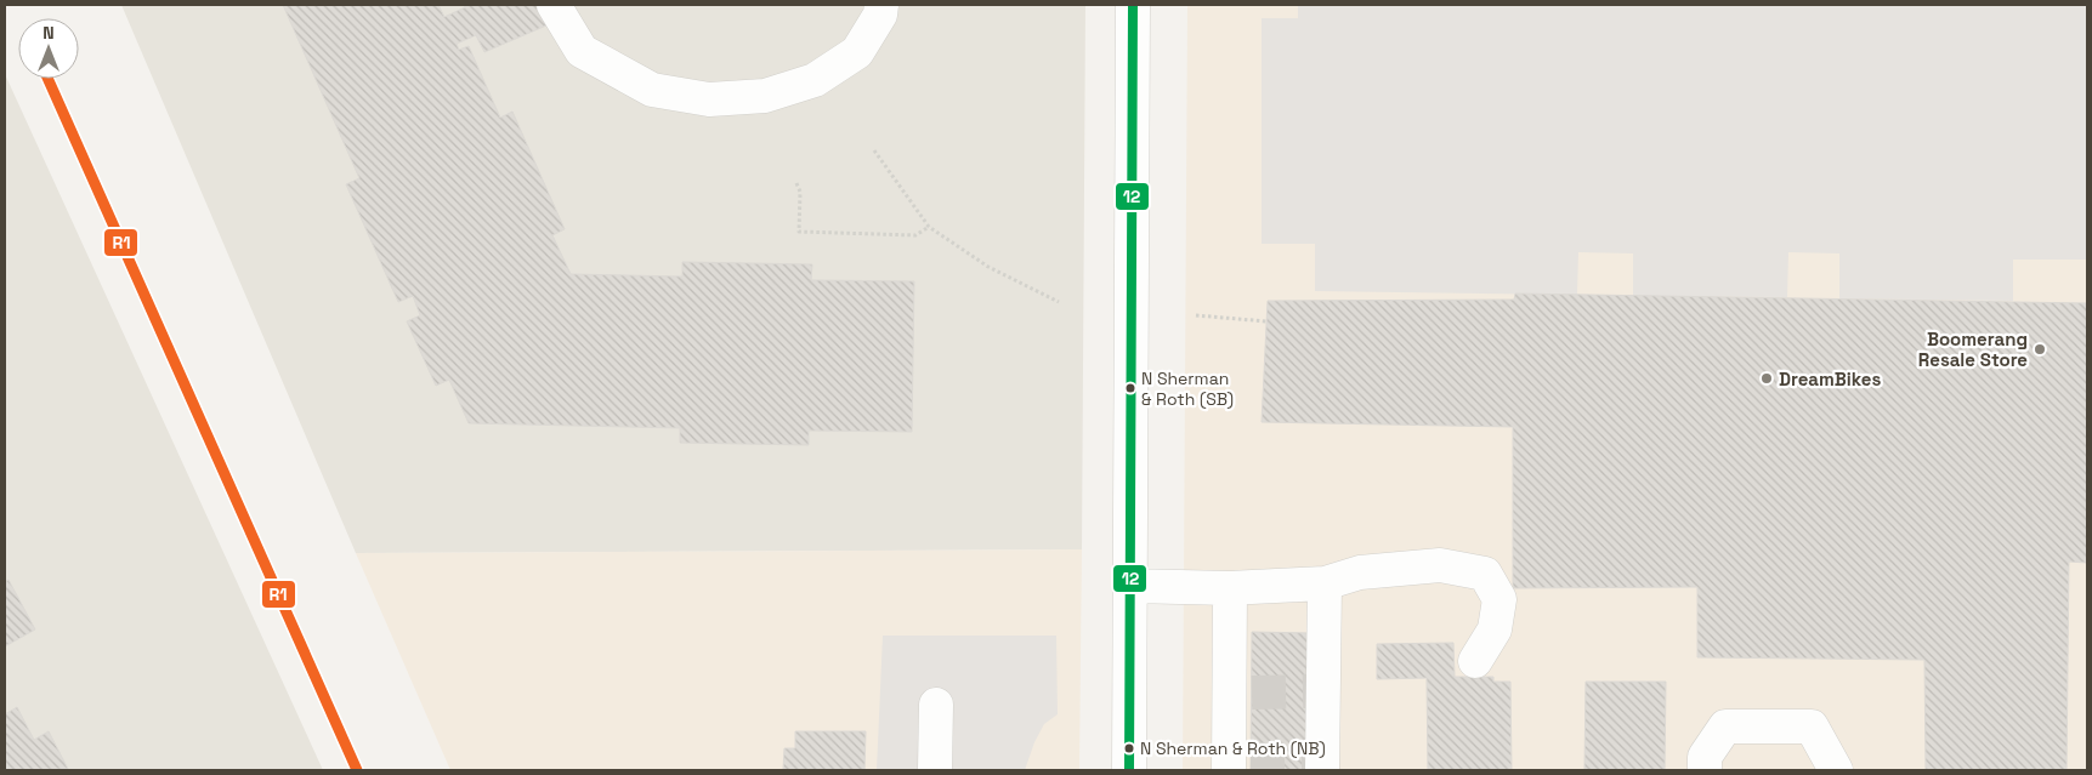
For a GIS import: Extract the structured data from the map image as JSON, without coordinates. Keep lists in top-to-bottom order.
{
  "places": [
    "Boomerang Resale Store",
    "DreamBikes",
    "N Sherman & Roth (SB)",
    "N Sherman & Roth (NB)"
  ],
  "lines": ["transit line 12", "transit line R1"],
  "north": "top"
}
